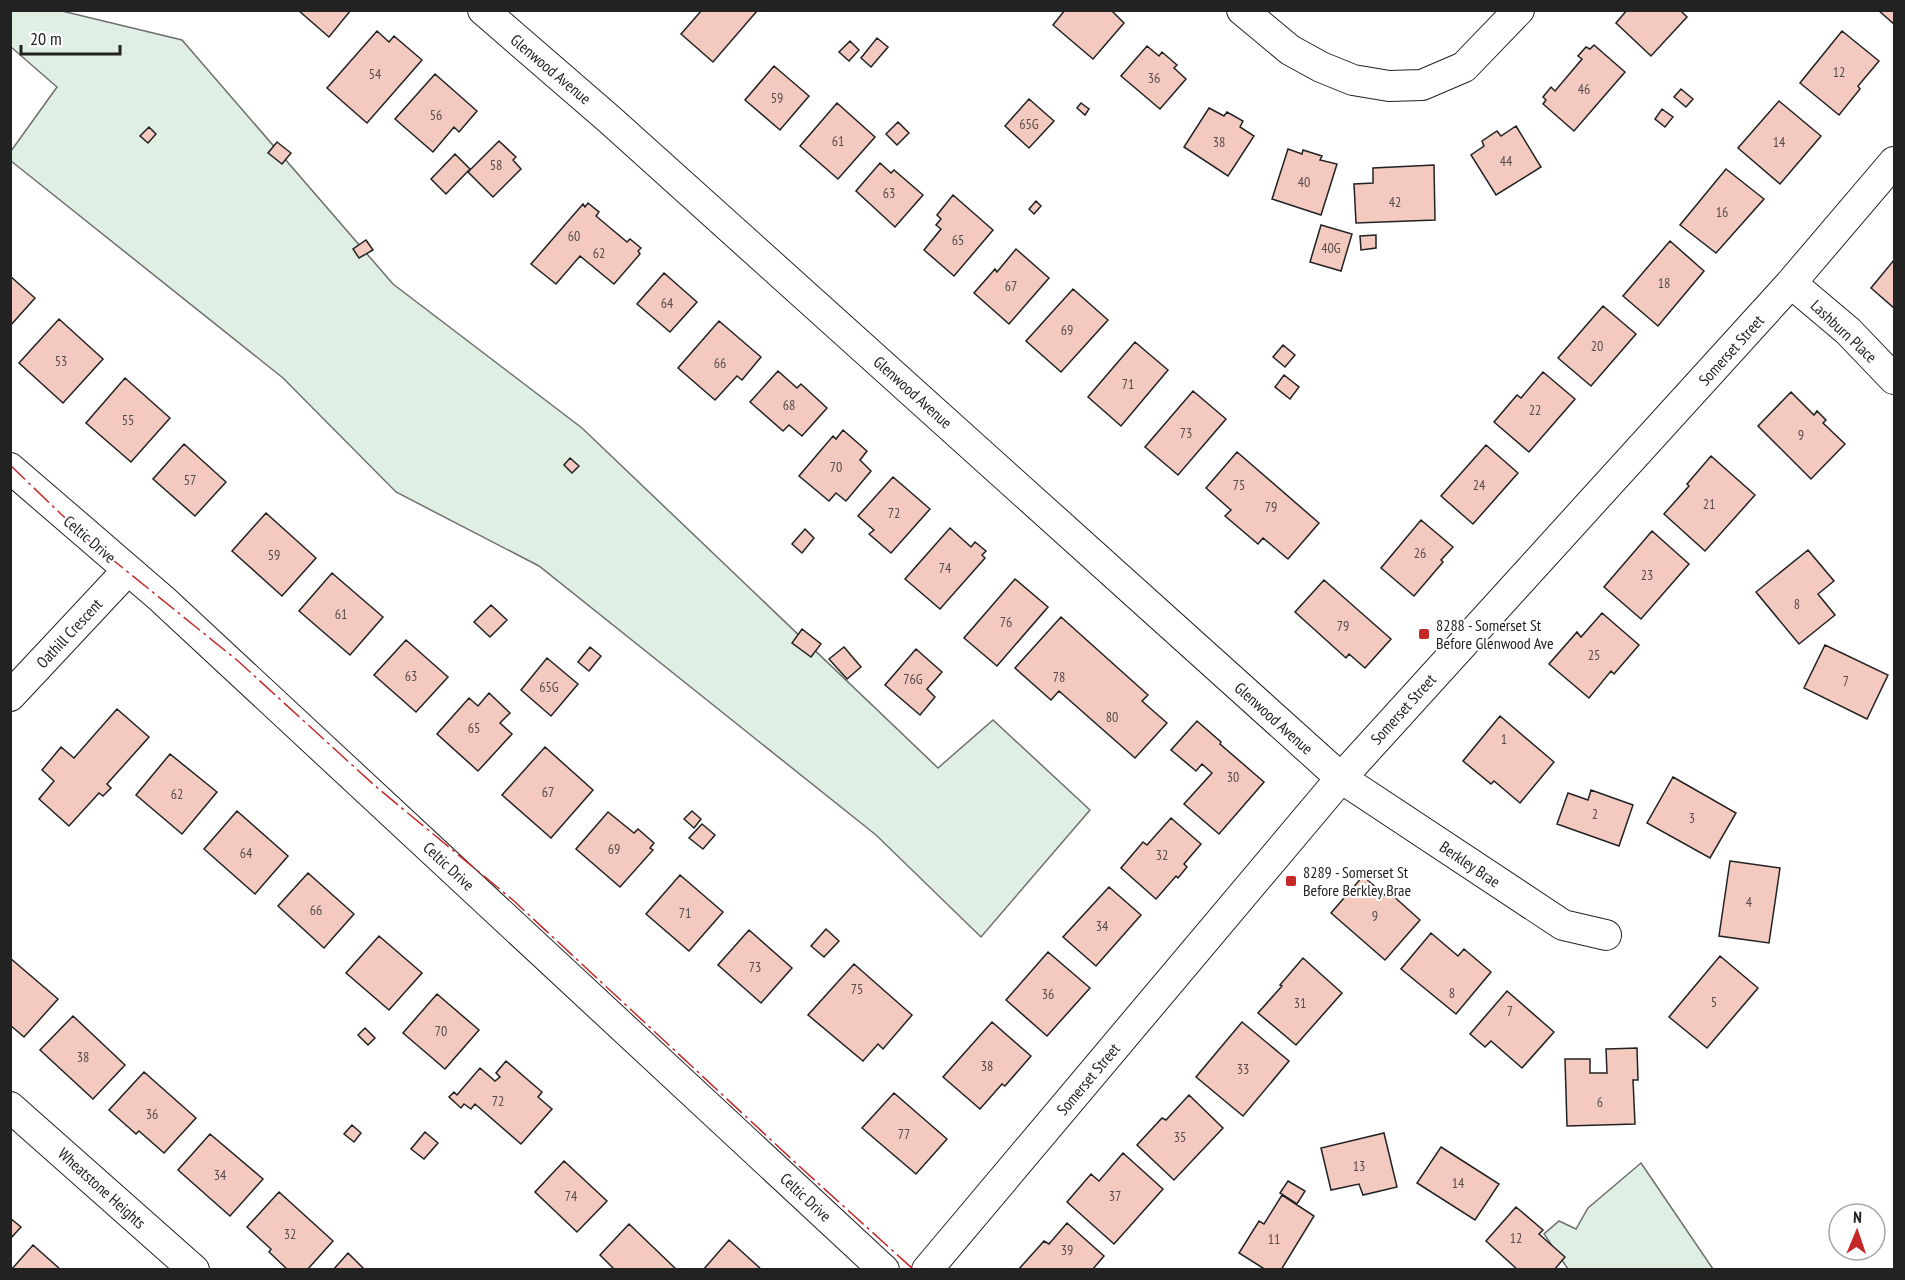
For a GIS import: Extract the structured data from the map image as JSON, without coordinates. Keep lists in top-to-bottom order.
{
  "streets": {
    "street": [
      "Glenwood Avenue",
      "Lashburn Place",
      "Somerset Street",
      "Celtic Drive",
      "Oathill Crescent",
      "Berkley Brae",
      "Wheatstone Heights"
    ]
  },
  "crossings": [
    ["Glenwood Avenue", "Somerset Street"],
    ["Glenwood Avenue", "Berkley Brae"],
    ["Lashburn Place", "Somerset Street"],
    ["Somerset Street", "Berkley Brae"],
    ["Celtic Drive", "Oathill Crescent"]
  ],
  "places": {
    "transit": ["8288 - Somerset St Before Glenwood Ave", "8289 - Somerset St Before Berkley Brae"]
  },
  "house_numbers": [
    "12",
    "54",
    "36",
    "46",
    "59",
    "56",
    "65G",
    "61",
    "38",
    "14",
    "44",
    "58",
    "40",
    "63",
    "42",
    "16",
    "60",
    "65",
    "40G",
    "62",
    "18",
    "67",
    "64",
    "69",
    "20",
    "53",
    "66",
    "71",
    "68",
    "22",
    "55",
    "73",
    "9",
    "70",
    "57",
    "75",
    "24",
    "21",
    "79",
    "72",
    "26",
    "59",
    "74",
    "23",
    "8",
    "61",
    "76",
    "79",
    "25",
    "63",
    "78",
    "76G",
    "7",
    "65G",
    "80",
    "65",
    "1",
    "30",
    "67",
    "62",
    "2",
    "3",
    "69",
    "64",
    "32",
    "4",
    "66",
    "71",
    "9",
    "34",
    "73",
    "75",
    "8",
    "36",
    "5",
    "31",
    "7",
    "70",
    "38",
    "38",
    "33",
    "72",
    "6",
    "36",
    "77",
    "35",
    "13",
    "34",
    "14",
    "74",
    "37",
    "32",
    "12",
    "11",
    "39"
  ],
  "scale_bar": "20 m",
  "north": "top"
}
